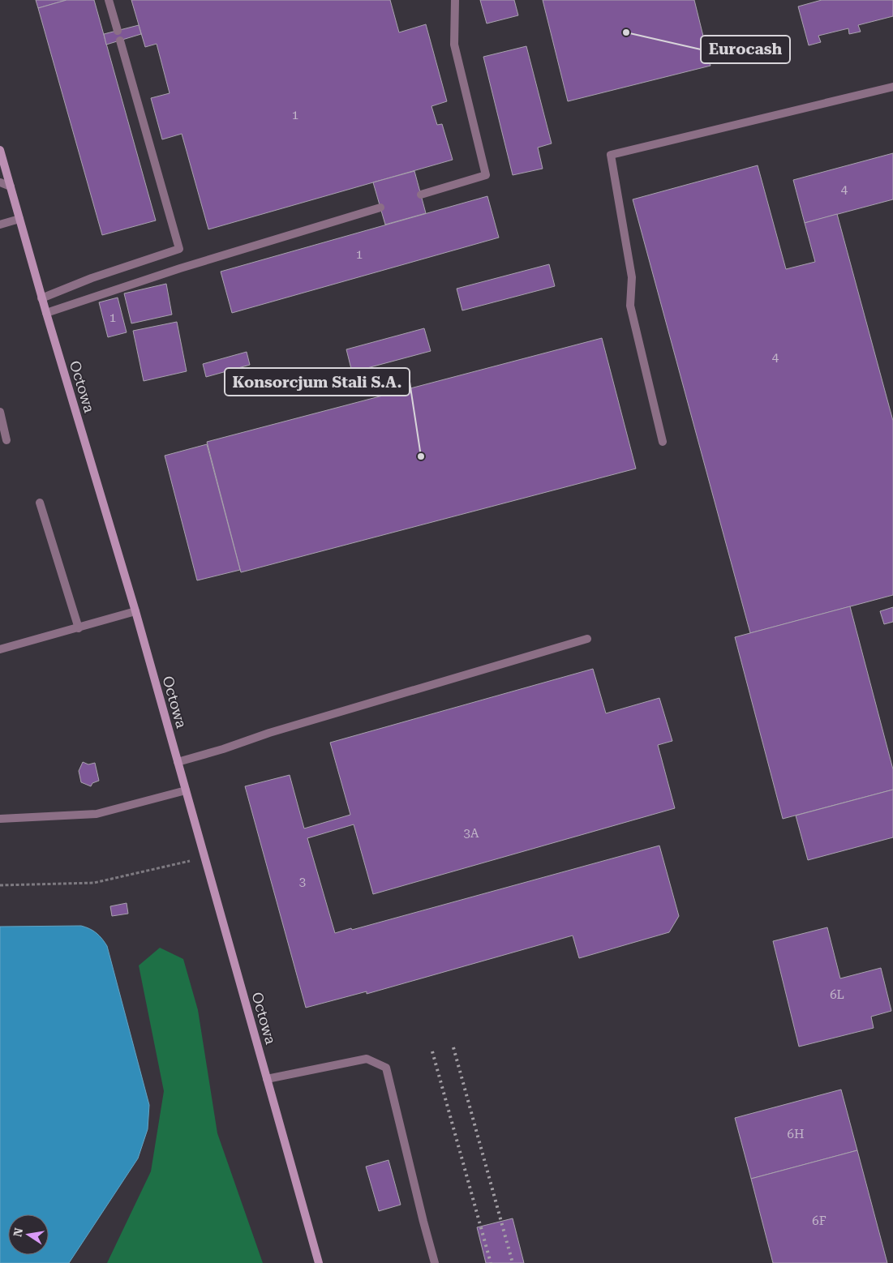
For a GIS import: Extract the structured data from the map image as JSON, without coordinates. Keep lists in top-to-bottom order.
{
  "streets": {
    "street": ["Octowa"]
  },
  "places": ["Eurocash", "Konsorcjum Stali S.A."],
  "house_numbers": [
    "1",
    "4",
    "1",
    "1",
    "4",
    "3A",
    "3",
    "6L",
    "6H",
    "6F"
  ],
  "north": "left"
}
